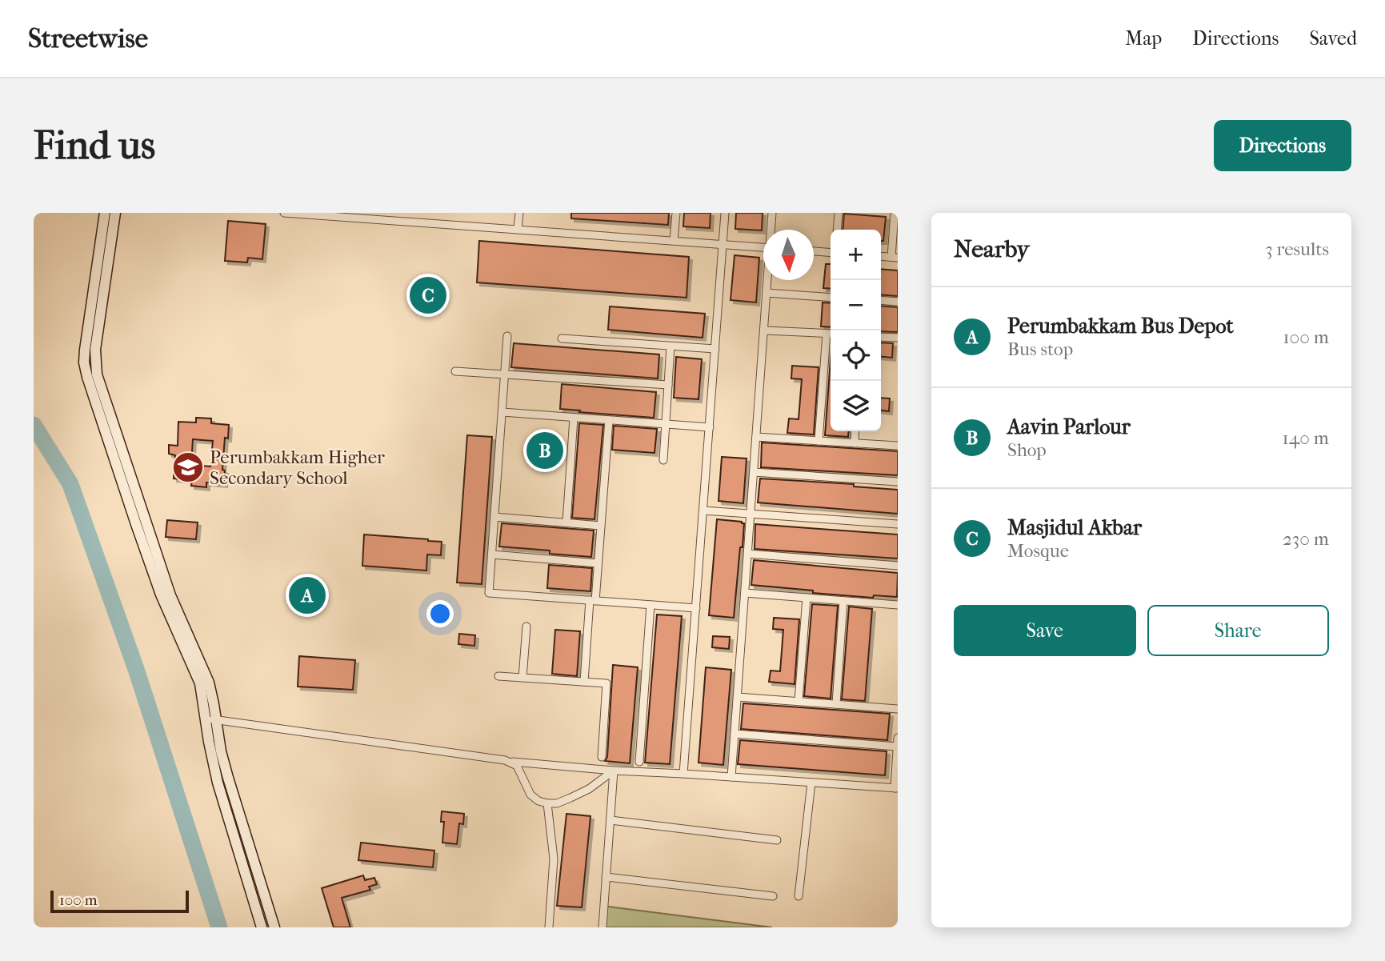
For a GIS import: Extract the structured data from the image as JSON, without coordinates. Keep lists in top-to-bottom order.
{
  "places": {
    "school or university": ["Perumbakkam Higher Secondary School"]
  },
  "scale_bar": "100 m",
  "north": "bottom",
  "page": {
    "header": "Streetwise",
    "nav": ["Map", "Directions", "Saved"],
    "buttons": [
      "Directions",
      ["Save", "Share"]
    ],
    "title": "Find us",
    "heading": ["Nearby", "3 results"],
    "map_buttons": ["+", "−"],
    "pins": ["C", "B", "A"],
    "list": [
      {
        "mark": "A",
        "name": "Perumbakkam Bus Depot",
        "note": "Bus stop",
        "value": "100 m"
      },
      {
        "mark": "B",
        "name": "Aavin Parlour",
        "note": "Shop",
        "value": "140 m"
      },
      {
        "mark": "C",
        "name": "Masjidul Akbar",
        "note": "Mosque",
        "value": "230 m"
      }
    ],
    "scale": "100 m"
  }
}
